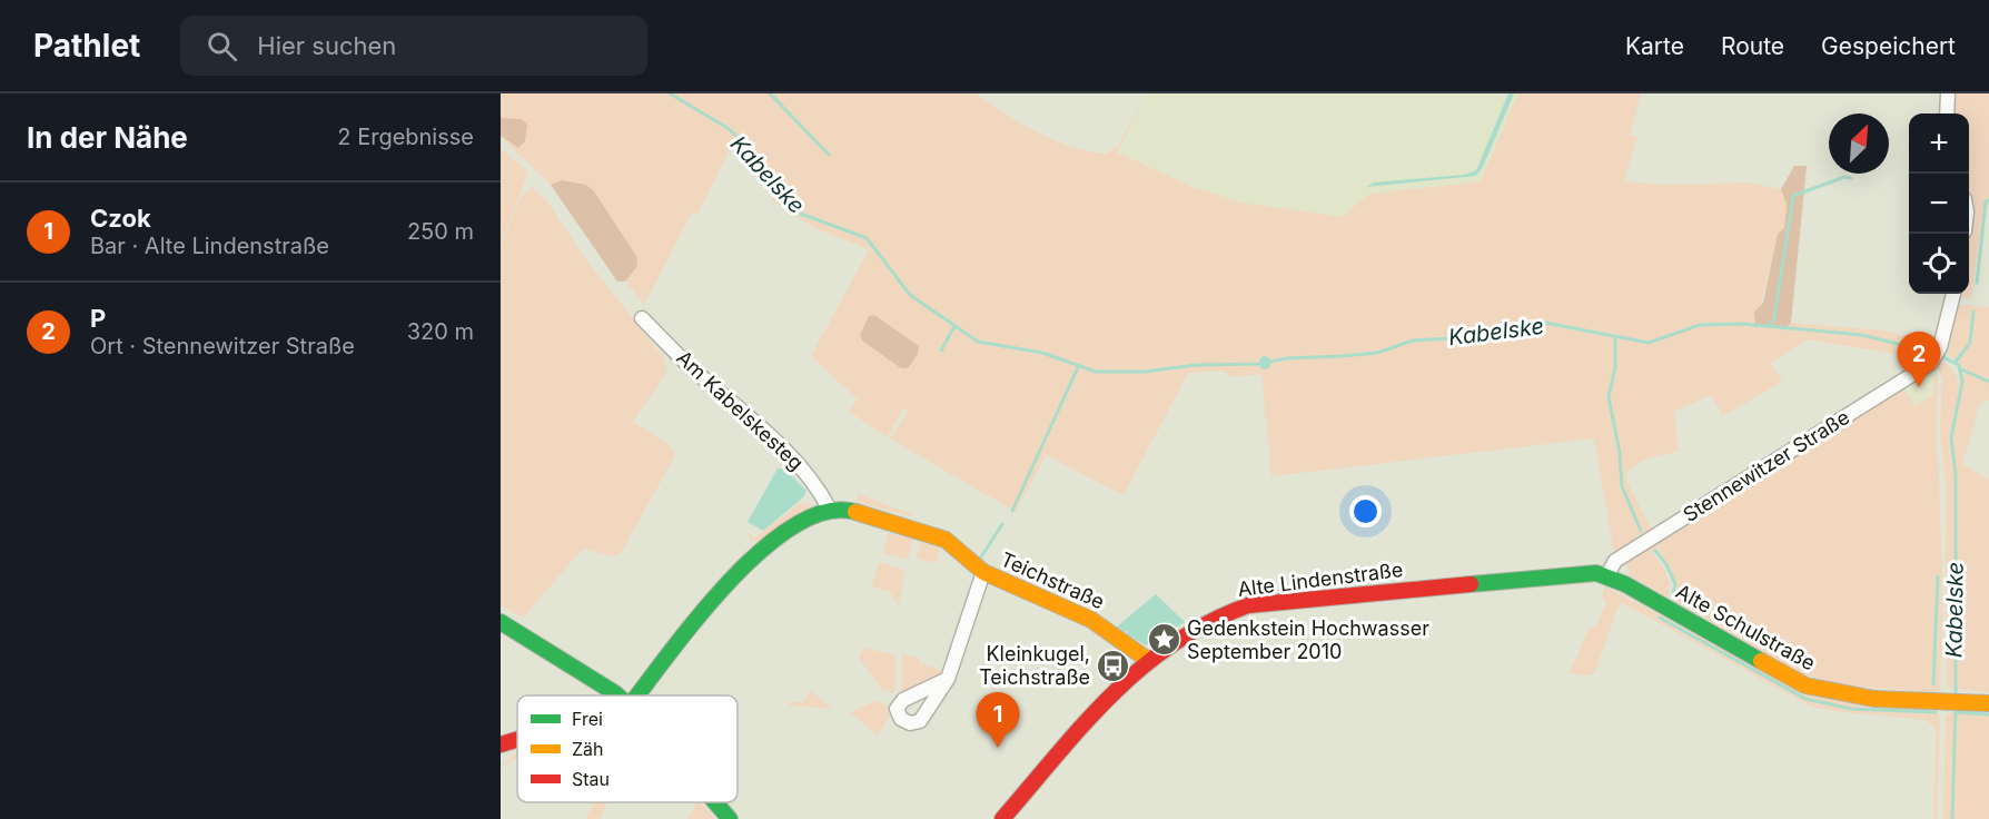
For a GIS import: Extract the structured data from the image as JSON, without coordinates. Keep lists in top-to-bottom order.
{
  "streets": {
    "street": [
      "Am Kabelskesteg",
      "Stennewitzer Straße",
      "Alte Lindenstraße",
      "Teichstraße",
      "Alte Schulstraße"
    ]
  },
  "crossings": [
    ["Am Kabelskesteg", "Teichstraße"],
    ["Stennewitzer Straße", "Alte Lindenstraße"],
    ["Stennewitzer Straße", "Alte Schulstraße"],
    ["Alte Lindenstraße", "Teichstraße"],
    ["Alte Lindenstraße", "Alte Schulstraße"]
  ],
  "water": ["Kabelske"],
  "places": {
    "place": ["Gedenkstein Hochwasser September 2010"],
    "bus stop": ["Kleinkugel, Teichstraße"]
  },
  "legend": ["Frei", "Zäh", "Stau"],
  "north": "top right",
  "page": {
    "header": "Pathlet",
    "search": "Hier suchen",
    "nav": ["Karte", "Route", "Gespeichert"],
    "heading": ["In der Nähe", "2 Ergebnisse"],
    "map_buttons": ["+", "−"],
    "list": [
      {
        "mark": "1",
        "name": "Czok",
        "note": "Bar · Alte Lindenstraße",
        "value": "250 m"
      },
      {
        "mark": "2",
        "name": "P",
        "note": "Ort · Stennewitzer Straße",
        "value": "320 m"
      }
    ],
    "pins": ["2", "1"]
  }
}
